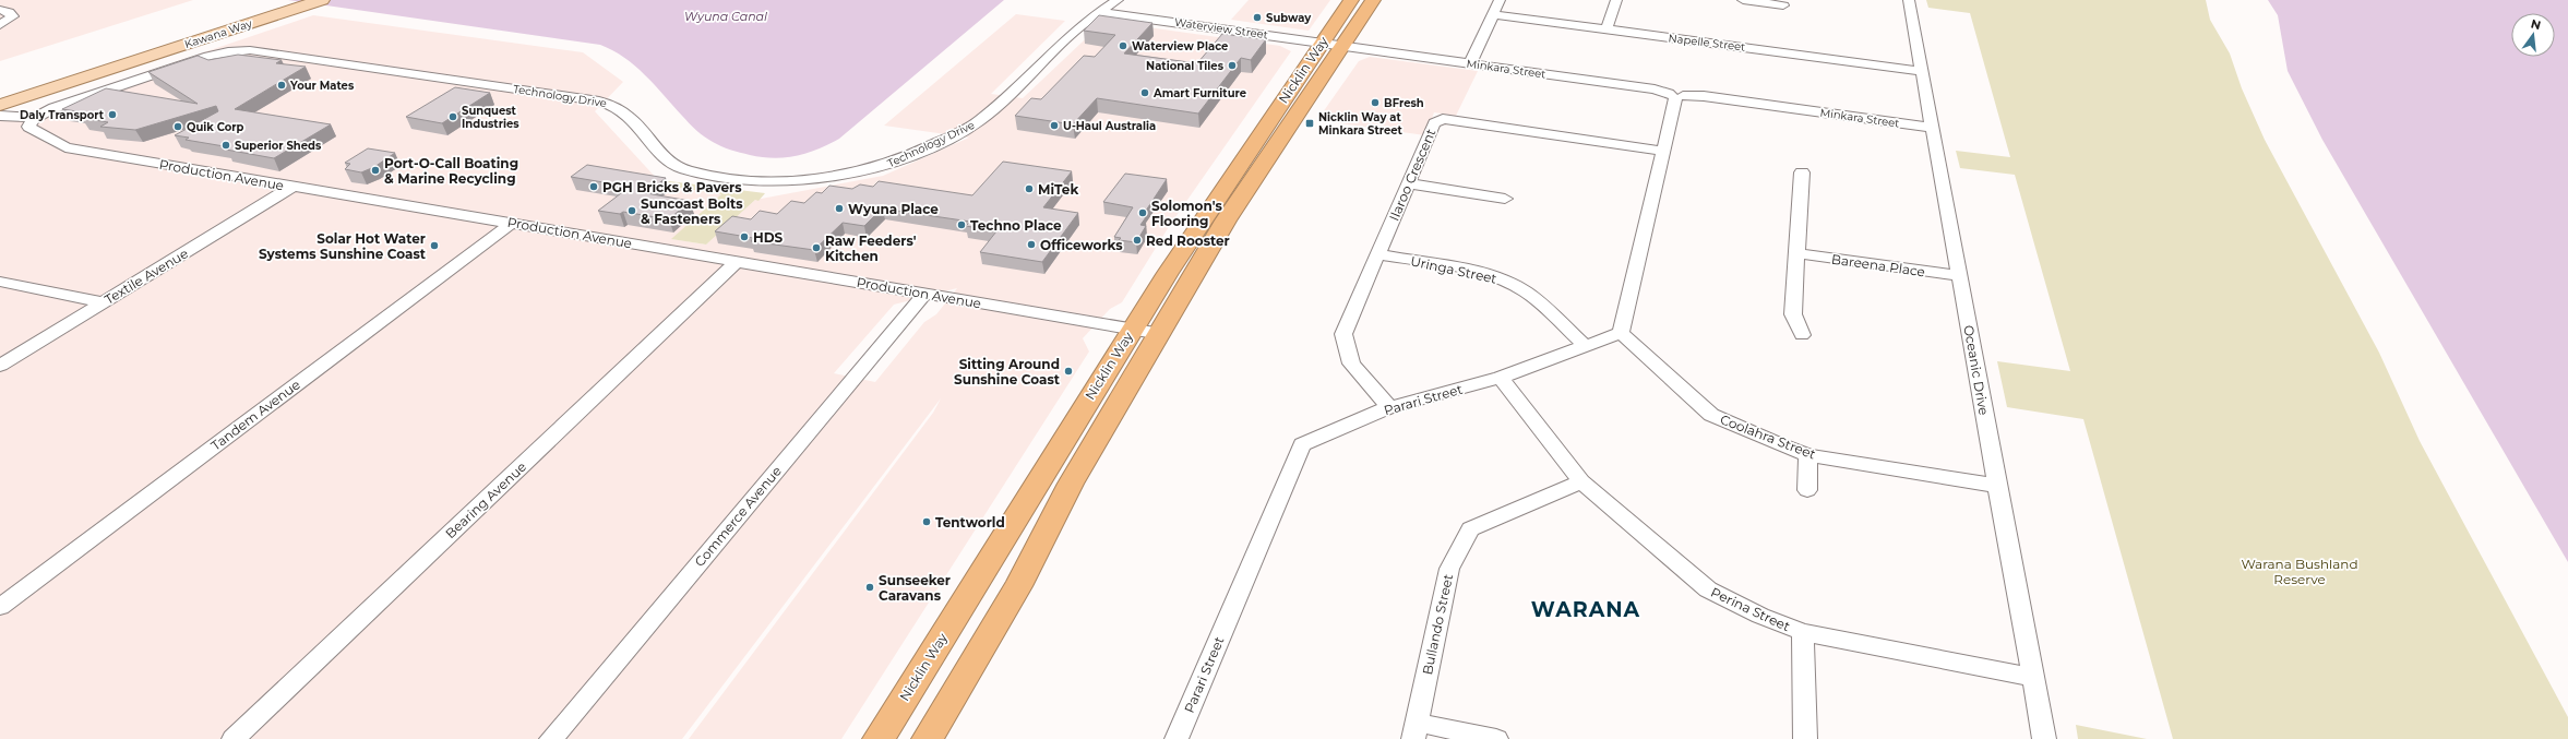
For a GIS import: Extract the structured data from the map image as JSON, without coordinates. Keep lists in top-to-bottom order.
{
  "streets": {
    "highway": ["Nicklin Way"],
    "main road": ["Kawana Way"],
    "street": [
      "Waterview Street",
      "Napelle Street",
      "Minkara Street",
      "Technology Drive",
      "Production Avenue",
      "Ilaroo Crescent",
      "Bareena Place",
      "Uringa Street",
      "Textile Avenue",
      "Oceanic Drive",
      "Parari Street",
      "Tandem Avenue",
      "Coolahra Street",
      "Bearing Avenue",
      "Commerce Avenue",
      "Perina Street",
      "Bullando Street"
    ]
  },
  "crossings": [
    ["Waterview Street", "Minkara Street"],
    ["Waterview Street", "Nicklin Way"],
    ["Waterview Street", "Technology Drive"],
    ["Napelle Street", "Oceanic Drive"],
    ["Minkara Street", "Nicklin Way"],
    ["Minkara Street", "Oceanic Drive"],
    ["Nicklin Way", "Production Avenue"],
    ["Technology Drive", "Production Avenue"],
    ["Production Avenue", "Textile Avenue"],
    ["Production Avenue", "Tandem Avenue"],
    ["Production Avenue", "Bearing Avenue"],
    ["Production Avenue", "Commerce Avenue"],
    ["Ilaroo Crescent", "Uringa Street"],
    ["Ilaroo Crescent", "Parari Street"],
    ["Bareena Place", "Oceanic Drive"],
    ["Uringa Street", "Parari Street"],
    ["Oceanic Drive", "Coolahra Street"],
    ["Oceanic Drive", "Perina Street"],
    ["Parari Street", "Coolahra Street"],
    ["Parari Street", "Perina Street"],
    ["Perina Street", "Bullando Street"]
  ],
  "districts": ["WARANA"],
  "water": ["Wyuna Canal"],
  "parks": ["Warana Bushland Reserve"],
  "places": {
    "other": [
      "Subway",
      "Waterview Place",
      "National Tiles",
      "Your Mates",
      "Amart Furniture",
      "BFresh",
      "Daly Transport",
      "Sunquest Industries",
      "U-Haul Australia",
      "Quik Corp",
      "Superior Sheds",
      "Port-O-Call Boating & Marine Recycling",
      "PGH Bricks & Pavers",
      "MiTek",
      "Wyuna Place",
      "Suncoast Bolts & Fasteners",
      "Solomon's Flooring",
      "Techno Place",
      "HDS",
      "Red Rooster",
      "Officeworks",
      "Solar Hot Water Systems Sunshine Coast",
      "Raw Feeders' Kitchen",
      "Sitting Around Sunshine Coast",
      "Tentworld",
      "Sunseeker Caravans"
    ],
    "transit": ["Nicklin Way at Minkara Street"]
  },
  "north": "top"
}
